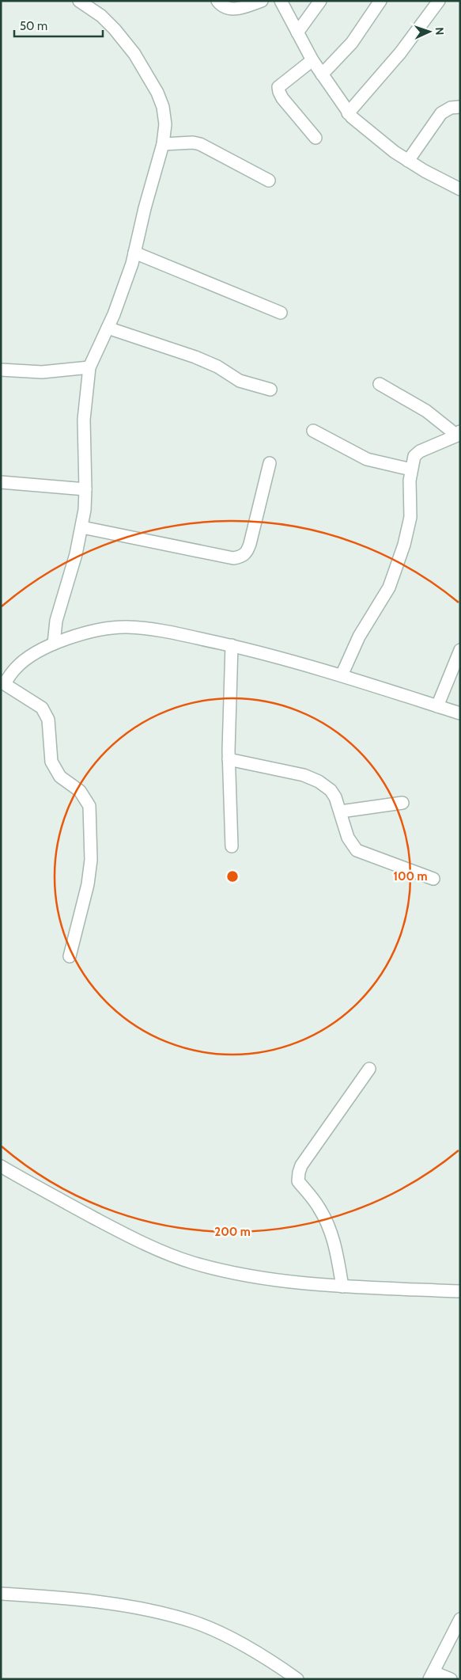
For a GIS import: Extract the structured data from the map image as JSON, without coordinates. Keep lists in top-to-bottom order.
{
  "scale_bar": "50 m",
  "north": "right",
  "rings": ["100 m", "200 m"]
}
